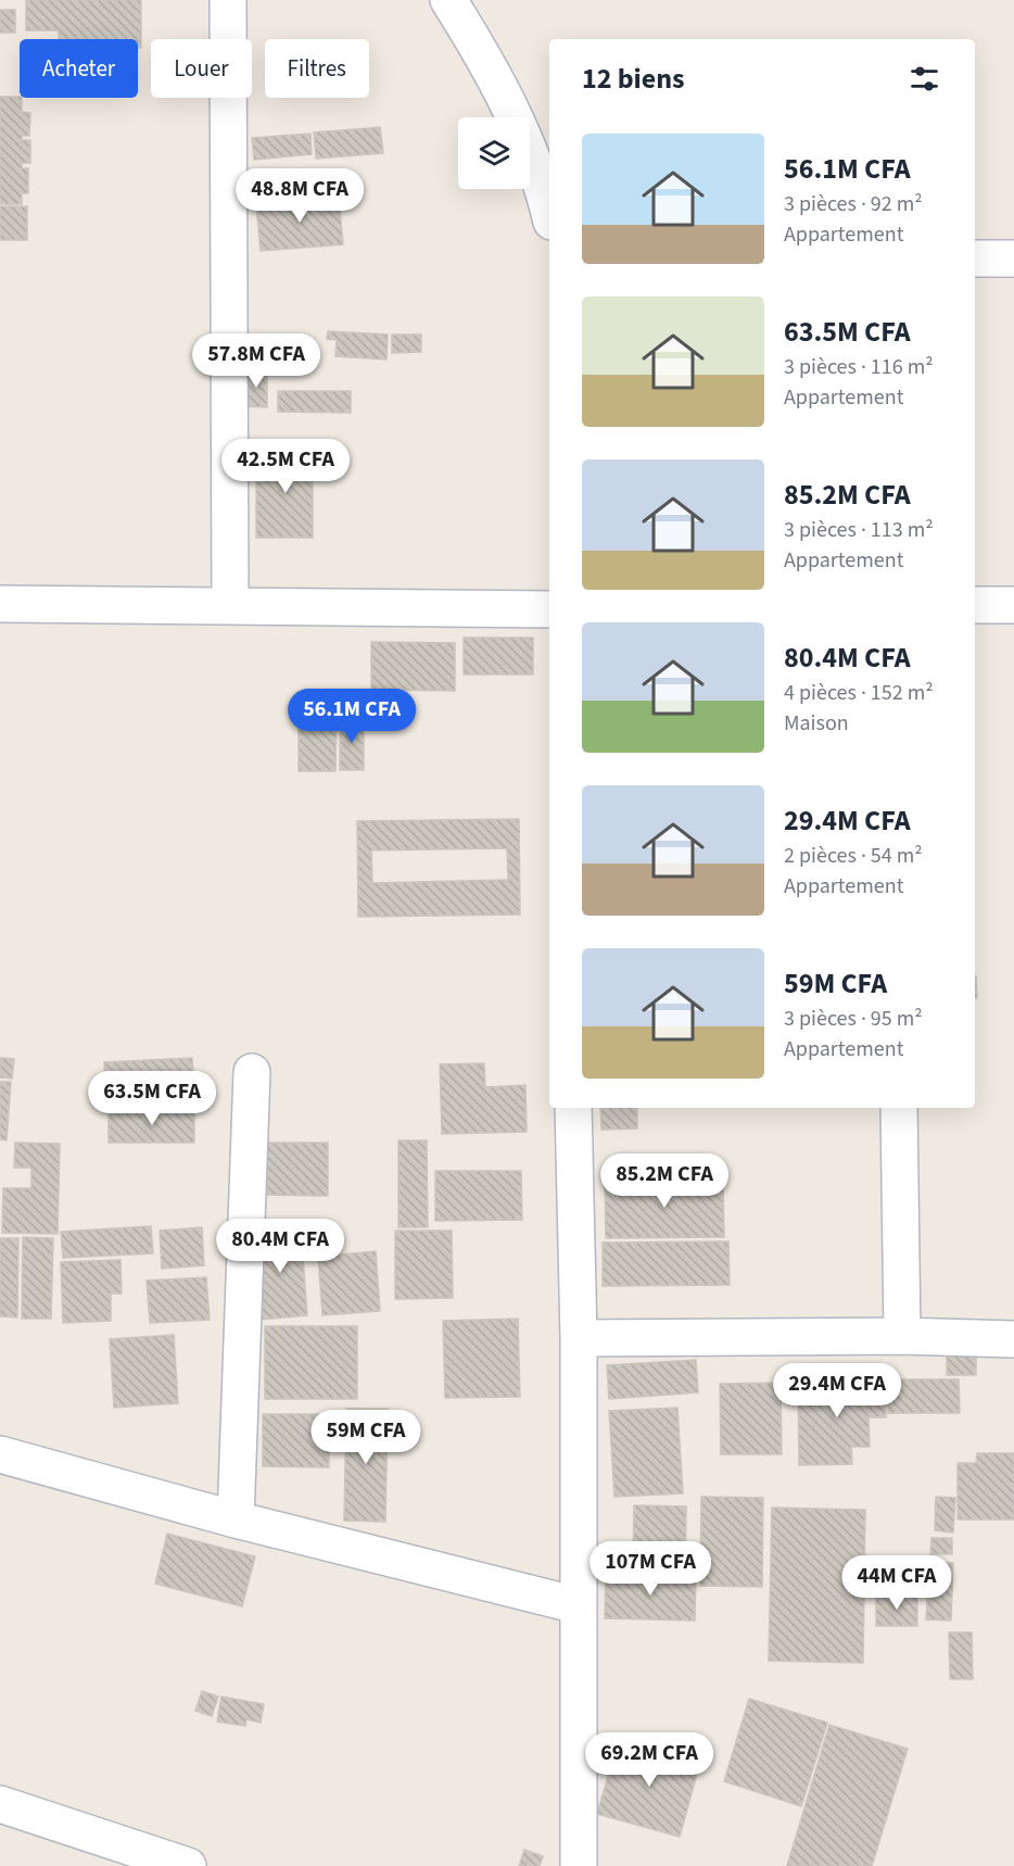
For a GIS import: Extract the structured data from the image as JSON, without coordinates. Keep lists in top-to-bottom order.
{
  "page": {
    "chip": ["Acheter", "Louer", "Filtres"],
    "heading": "12 biens",
    "list": [
      {
        "name": "56.1M CFA",
        "note": "3 pièces · 92 m² · Appartement"
      },
      {
        "name": "63.5M CFA",
        "note": "3 pièces · 116 m² · Appartement"
      },
      {
        "name": "85.2M CFA",
        "note": "3 pièces · 113 m² · Appartement"
      },
      {
        "name": "80.4M CFA",
        "note": "4 pièces · 152 m² · Maison"
      },
      {
        "name": "29.4M CFA",
        "note": "2 pièces · 54 m² · Appartement"
      },
      {
        "name": "59M CFA",
        "note": "3 pièces · 95 m² · Appartement"
      }
    ],
    "price": [
      "48.8M CFA",
      "57.8M CFA",
      "42.5M CFA",
      "56.1M CFA",
      "63.5M CFA",
      "85.2M CFA",
      "80.4M CFA",
      "29.4M CFA",
      "59M CFA",
      "107M CFA",
      "44M CFA",
      "69.2M CFA"
    ]
  }
}
